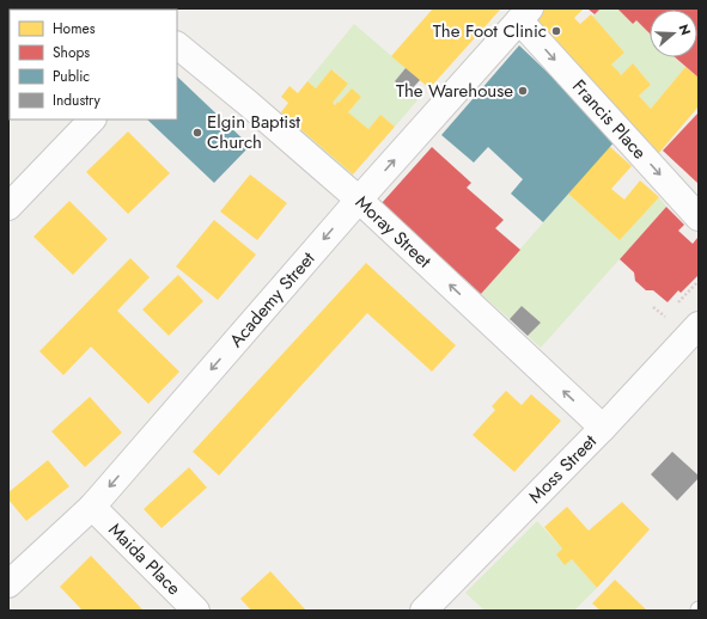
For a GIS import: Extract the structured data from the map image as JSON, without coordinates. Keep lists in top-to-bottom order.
{
  "streets": {
    "street": [
      "Francis Place",
      "Moray Street",
      "Academy Street",
      "Moss Street",
      "Maida Place"
    ]
  },
  "crossings": [
    ["Francis Place", "Academy Street"],
    ["Moray Street", "Academy Street"],
    ["Moray Street", "Moss Street"],
    ["Academy Street", "Maida Place"]
  ],
  "one_way": ["Francis Place", "Moray Street"],
  "places": ["The Foot Clinic", "The Warehouse", "Elgin Baptist Church"],
  "legend": [
    "Homes",
    "Shops",
    "Public",
    "Industry"
  ],
  "north": "right"
}
